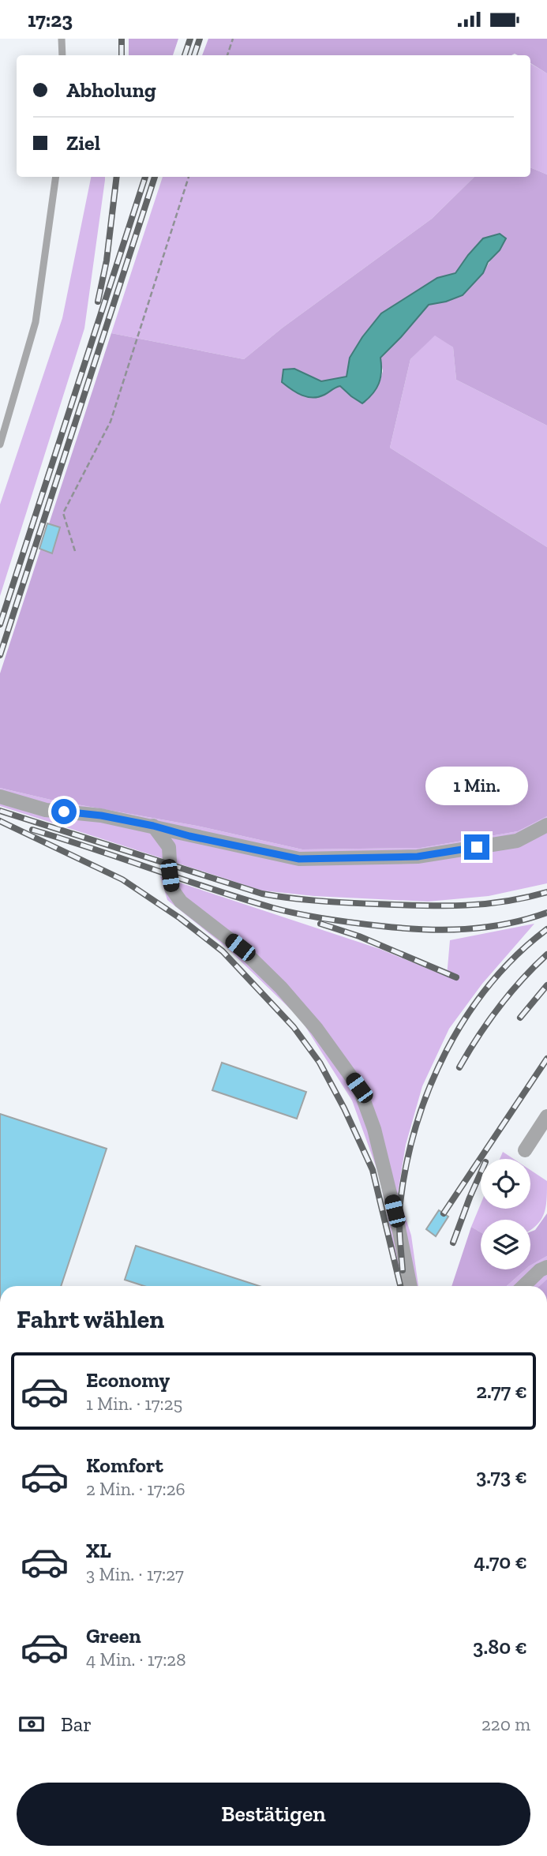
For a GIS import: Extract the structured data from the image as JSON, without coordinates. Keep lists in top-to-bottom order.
{
  "page": {
    "status": "17:23",
    "banner": ["Abholung", "Ziel"],
    "bubble": "1 Min.",
    "heading": "Fahrt wählen",
    "list": [
      {
        "name": "Economy",
        "note": "1 Min. · 17:25",
        "value": "2.77 €"
      },
      {
        "name": "Komfort",
        "note": "2 Min. · 17:26",
        "value": "3.73 €"
      },
      {
        "name": "XL",
        "note": "3 Min. · 17:27",
        "value": "4.70 €"
      },
      {
        "name": "Green",
        "note": "4 Min. · 17:28",
        "value": "3.80 €"
      }
    ],
    "pay": ["Bar", "220 m"],
    "buttons": "Bestätigen"
  }
}
